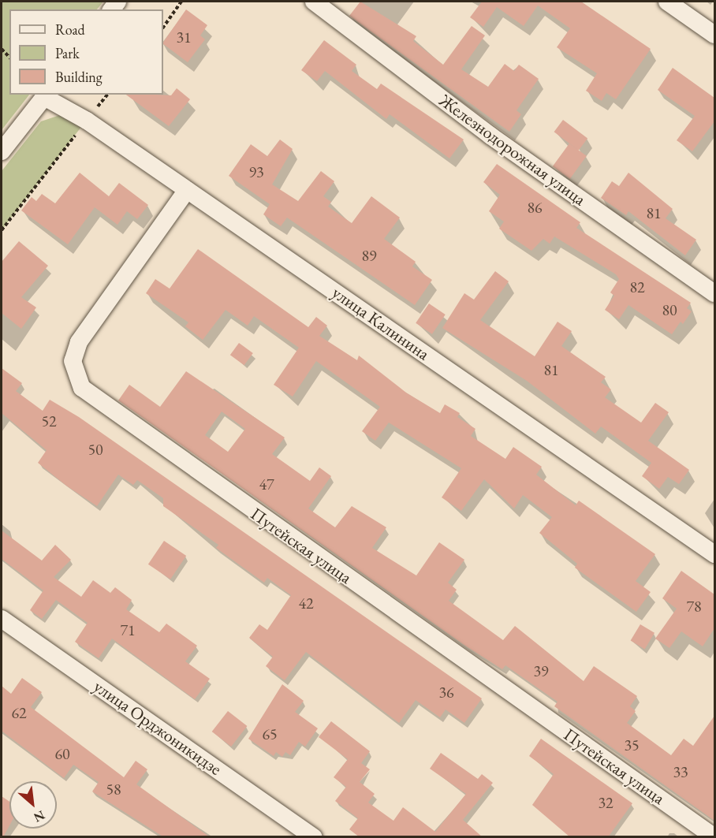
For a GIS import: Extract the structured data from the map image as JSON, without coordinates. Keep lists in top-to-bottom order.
{
  "streets": {
    "street": [
      "Железнодорожная улица",
      "улица Калинина",
      "Путейская улица",
      "улица Орджоникидзе"
    ]
  },
  "crossings": [
    ["улица Калинина", "Путейская улица"]
  ],
  "house_numbers": [
    "31",
    "93",
    "86",
    "81",
    "89",
    "82",
    "80",
    "81",
    "52",
    "50",
    "47",
    "42",
    "78",
    "71",
    "39",
    "36",
    "62",
    "65",
    "35",
    "60",
    "33",
    "58",
    "32"
  ],
  "legend": ["Road", "Park", "Building"],
  "north": "bottom right"
}
